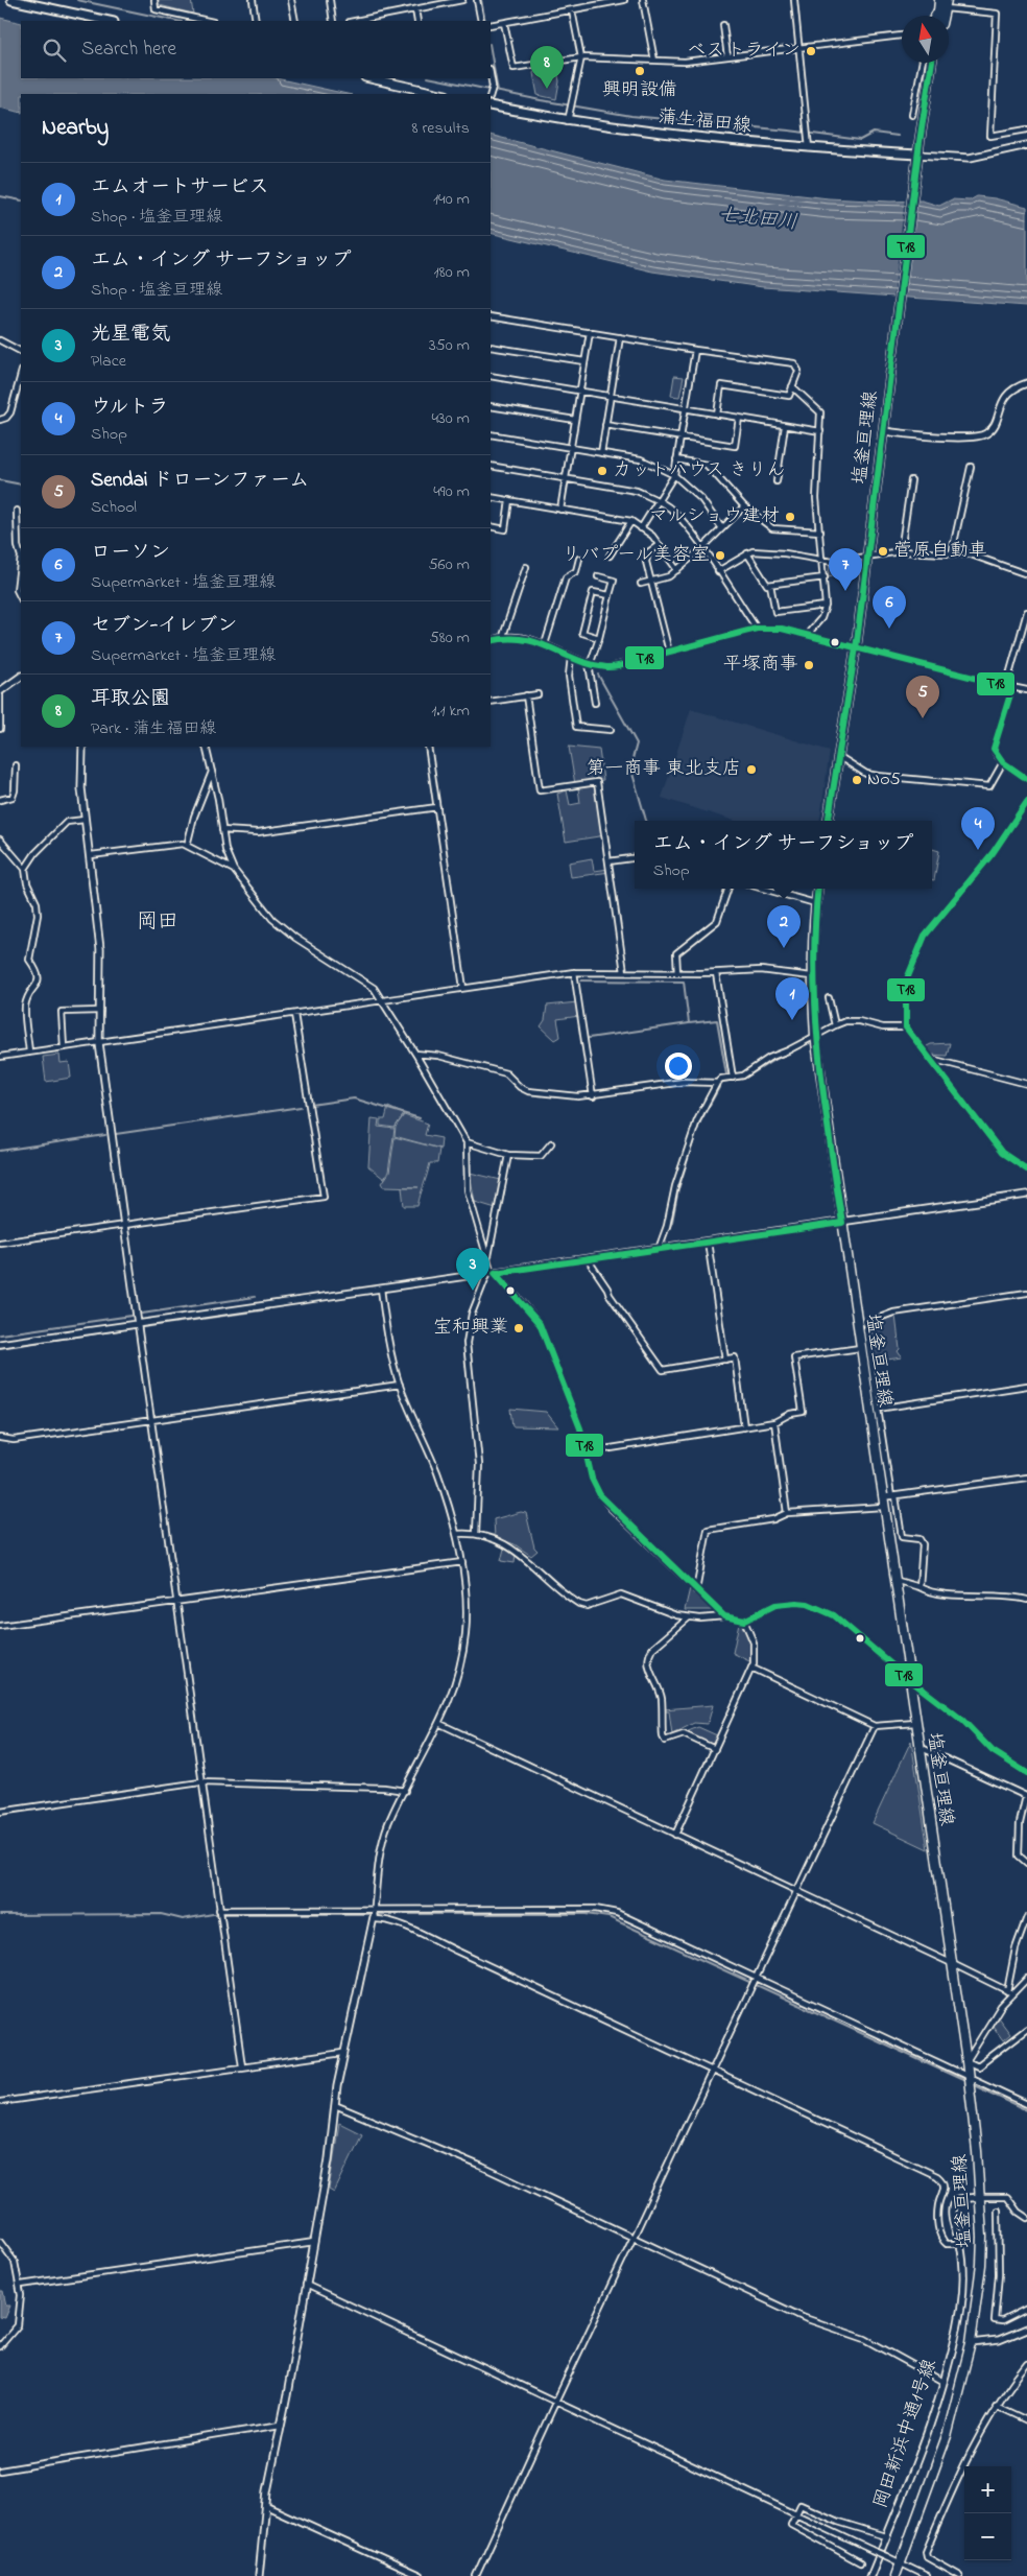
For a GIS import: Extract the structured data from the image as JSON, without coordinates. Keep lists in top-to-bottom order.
{
  "streets": {
    "main road": ["蒲生福田線", "塩釜亘理線"],
    "street": ["岡田新浜中通1号線"]
  },
  "crossings": [
    ["蒲生福田線", "塩釜亘理線"],
    ["塩釜亘理線", "岡田新浜中通1号線"]
  ],
  "districts": ["岡田"],
  "water": ["七北田川"],
  "places": [
    "ベストライン",
    "興明設備",
    "カットハウス きりん",
    "マルショウ建材",
    "菅原自動車",
    "リバプール美容室",
    "平塚商事",
    "第一商事 東北支店",
    "No5",
    "宝和興業"
  ],
  "lines": ["transit line T18"],
  "north": "top",
  "page": {
    "search": "Search here",
    "pins": [
      "8",
      "7",
      "6",
      "5",
      "4",
      "2",
      "1",
      "3"
    ],
    "heading": ["Nearby", "8 results"],
    "list": [
      {
        "mark": "1",
        "name": "エムオートサービス",
        "note": "Shop · 塩釜亘理線",
        "value": "140 m"
      },
      {
        "mark": "2",
        "name": "エム・イング サーフショップ",
        "note": "Shop · 塩釜亘理線",
        "value": "180 m"
      },
      {
        "mark": "3",
        "name": "光星電気",
        "note": "Place",
        "value": "350 m"
      },
      {
        "mark": "4",
        "name": "ウルトラ",
        "note": "Shop",
        "value": "430 m"
      },
      {
        "mark": "5",
        "name": "Sendai ドローンファーム",
        "note": "School",
        "value": "490 m"
      },
      {
        "mark": "6",
        "name": "ローソン",
        "note": "Supermarket · 塩釜亘理線",
        "value": "560 m"
      },
      {
        "mark": "7",
        "name": "セブン-イレブン",
        "note": "Supermarket · 塩釜亘理線",
        "value": "580 m"
      },
      {
        "mark": "8",
        "name": "耳取公園",
        "note": "Park · 蒲生福田線",
        "value": "1.1 km"
      }
    ],
    "popup": ["エム・イング サーフショップ", "Shop"],
    "map_buttons": ["+", "−"]
  }
}
